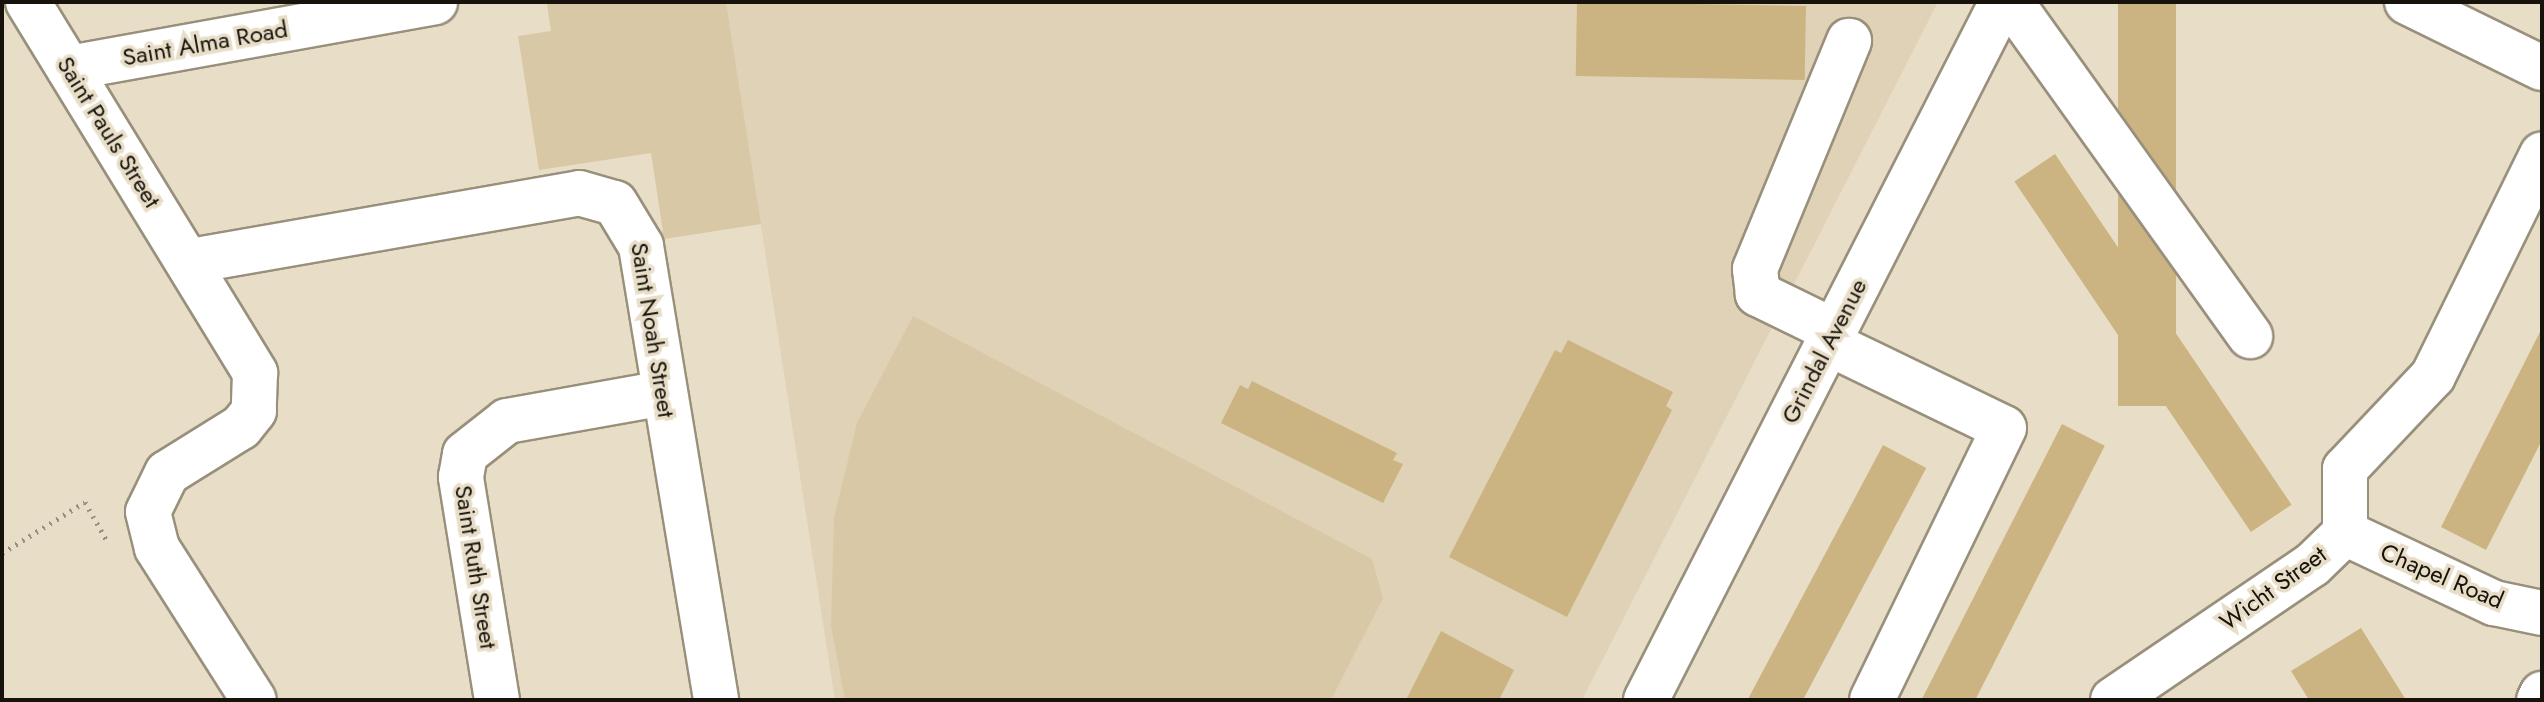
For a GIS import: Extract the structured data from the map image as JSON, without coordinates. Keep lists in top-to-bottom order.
{
  "streets": {
    "street": [
      "Saint Alma Road",
      "Saint Pauls Street",
      "Saint Noah Street",
      "Grindal Avenue",
      "Saint Ruth Street",
      "Chapel Road",
      "Wicht Street"
    ]
  },
  "crossings": [
    ["Saint Alma Road", "Saint Pauls Street"],
    ["Saint Pauls Street", "Saint Noah Street"],
    ["Saint Noah Street", "Saint Ruth Street"],
    ["Chapel Road", "Wicht Street"]
  ]
}
